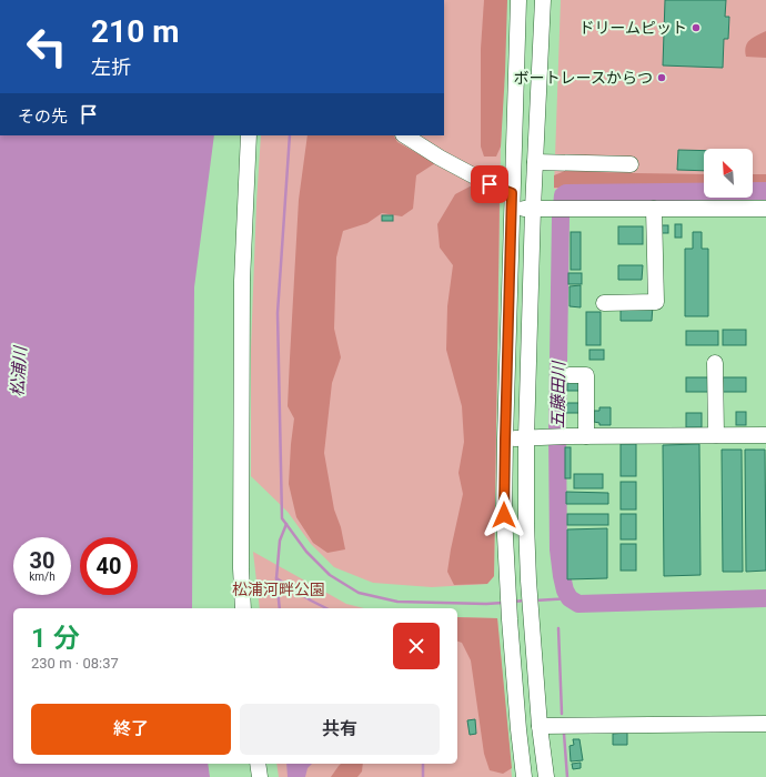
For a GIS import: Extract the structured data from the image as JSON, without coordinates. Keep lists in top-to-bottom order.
{
  "water": ["松浦川", "五藤田川"],
  "parks": ["松浦河畔公園"],
  "places": ["ドリームピット", "ボートレースからつ"],
  "north": "top left",
  "page": {
    "turn": ["210 m", "左折"],
    "then": "その先",
    "speed": "30 km/h",
    "limit": "40",
    "heading": ["1 分", "230 m · 08:37"],
    "buttons": ["終了", "共有"]
  }
}
